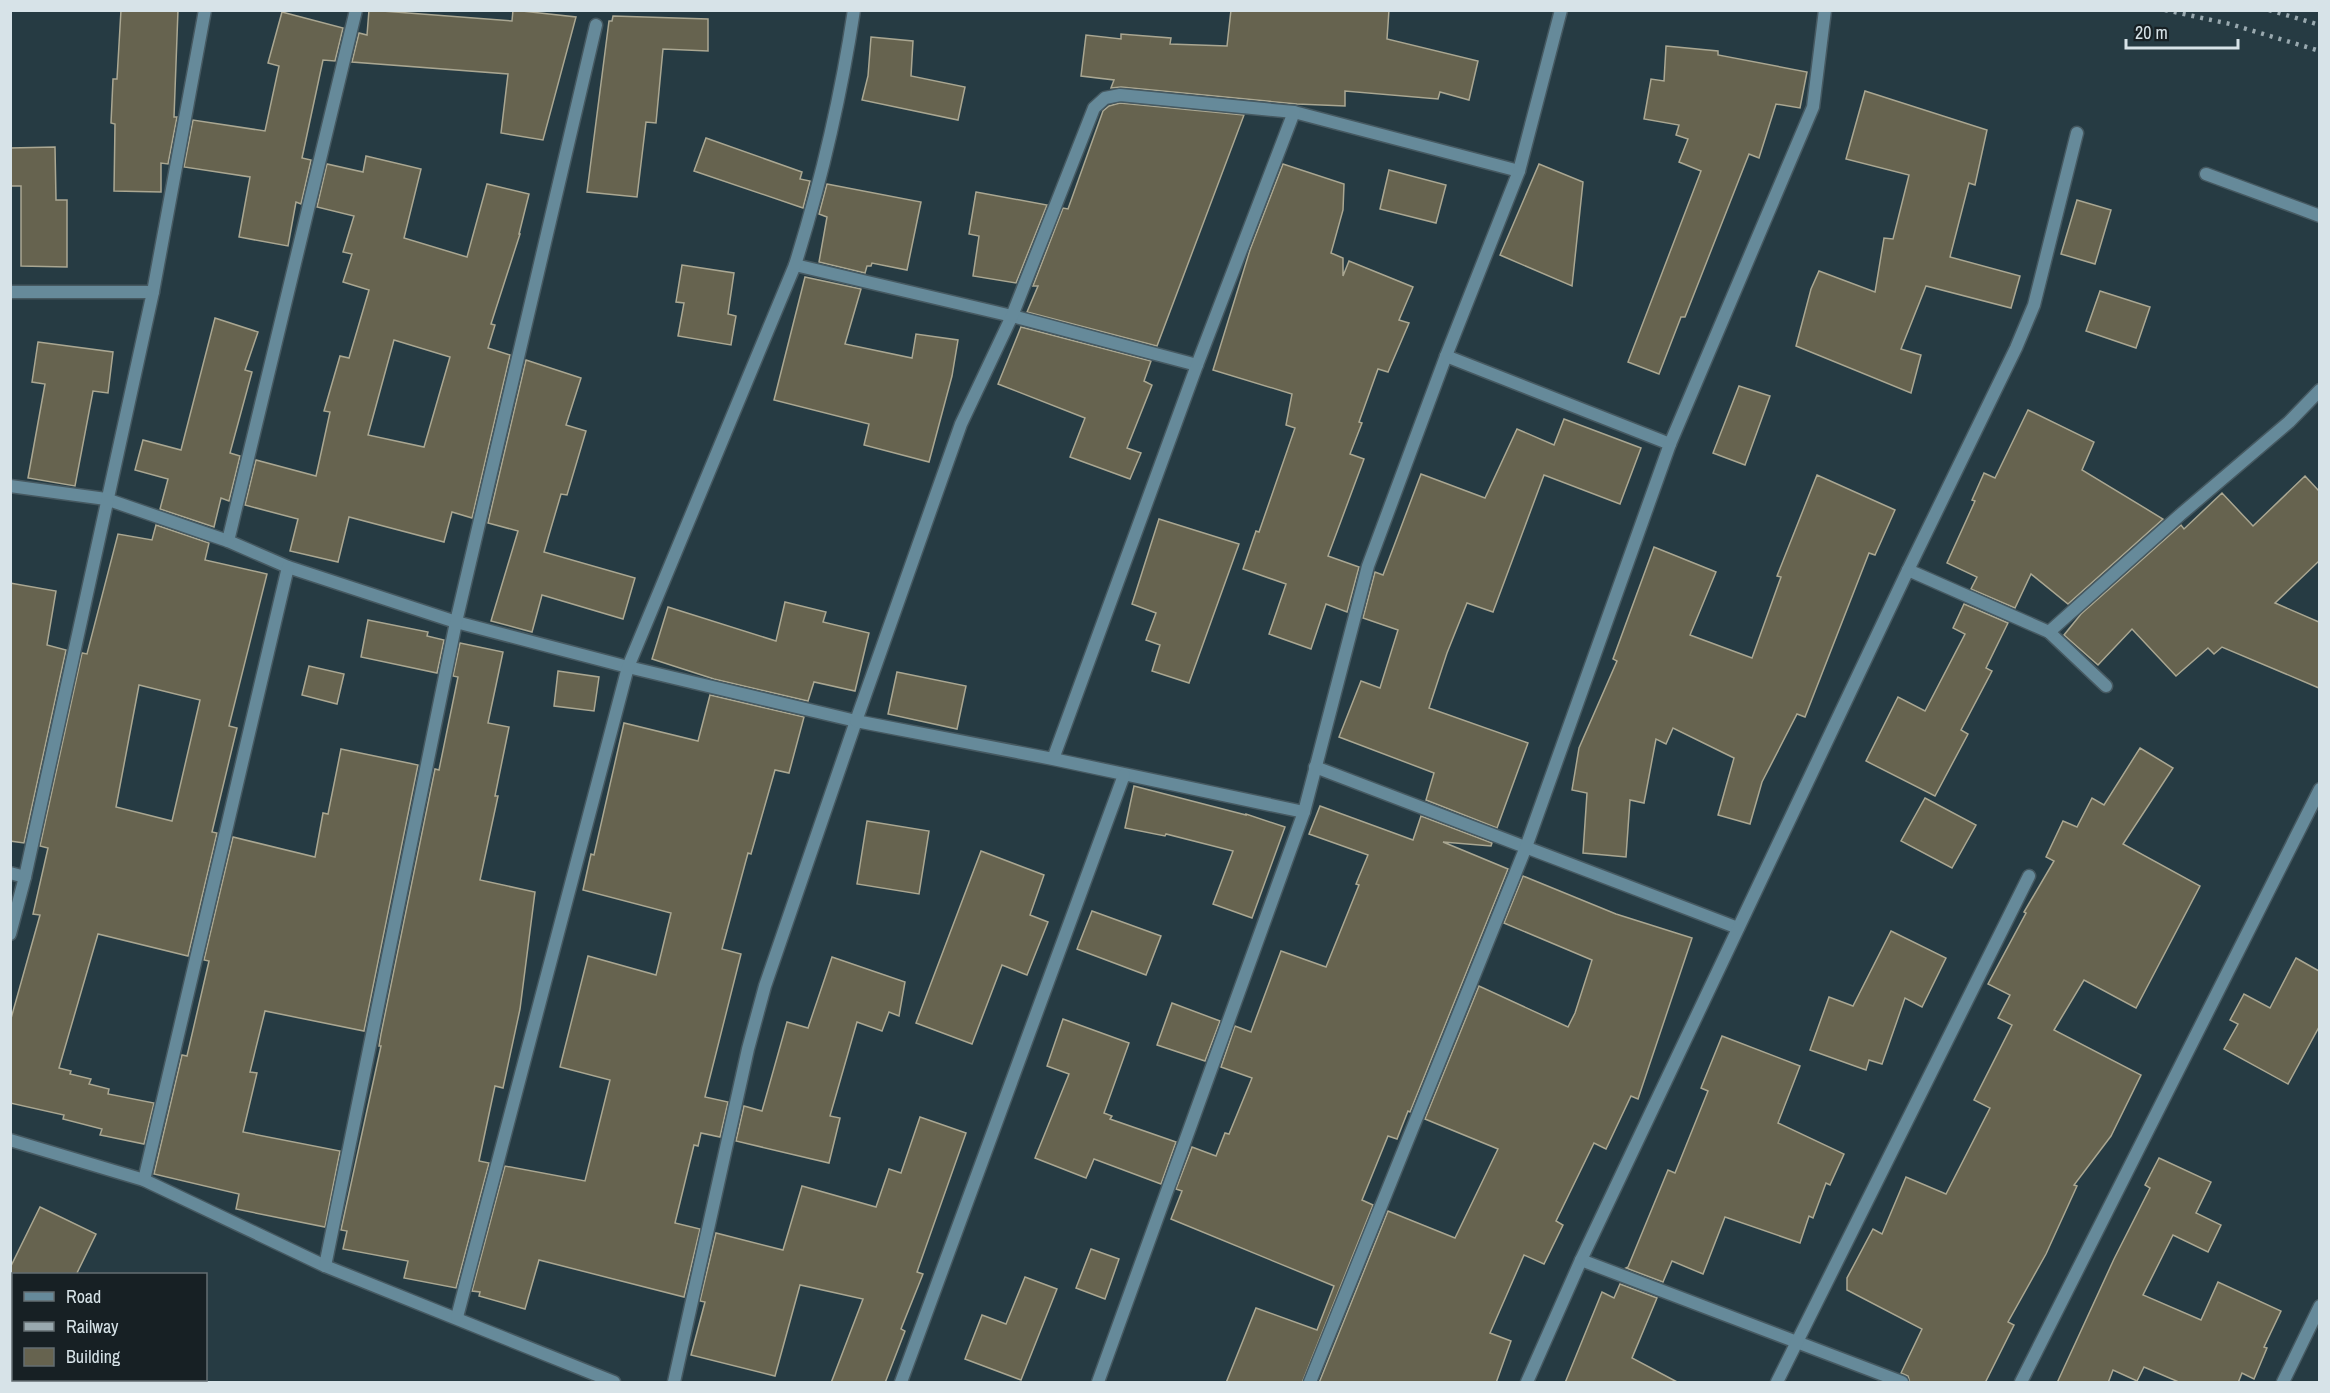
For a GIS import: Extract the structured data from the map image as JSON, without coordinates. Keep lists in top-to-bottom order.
{
  "legend": ["Road", "Railway", "Building"],
  "scale_bar": "20 m"
}
